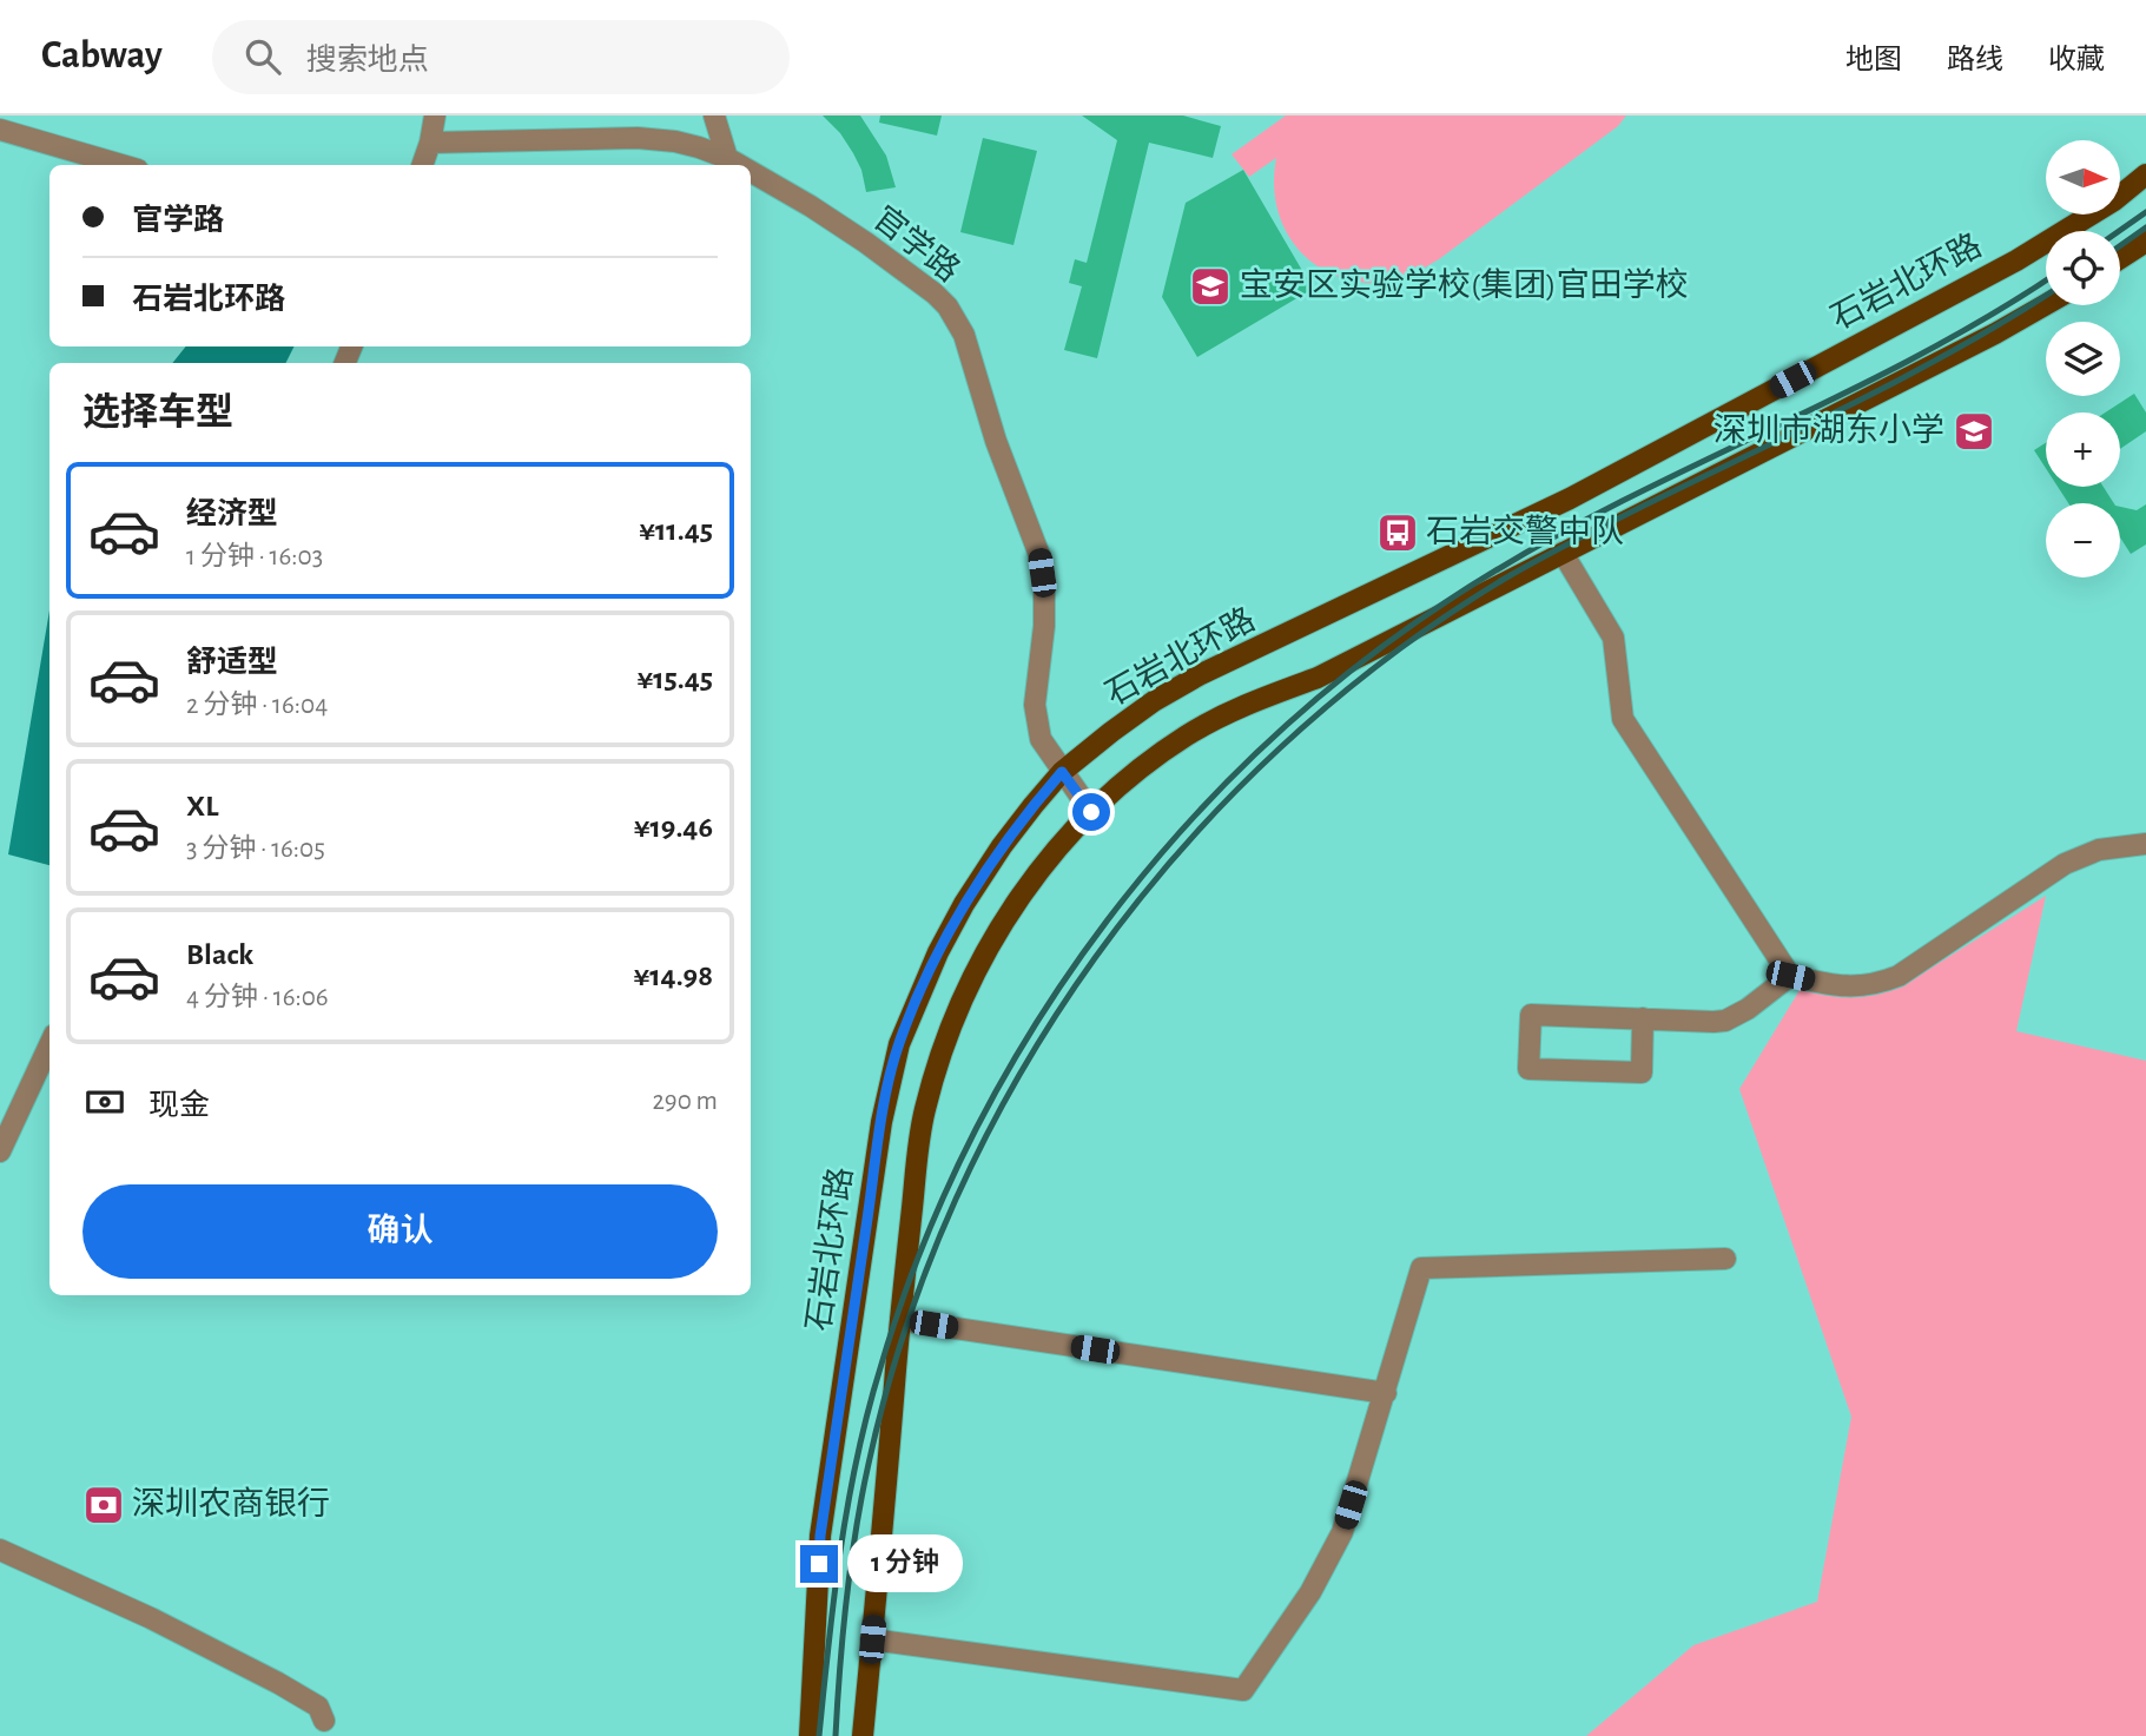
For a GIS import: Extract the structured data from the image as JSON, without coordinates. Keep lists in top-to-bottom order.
{
  "streets": {
    "main road": ["石岩北环路"],
    "street": ["官学路"]
  },
  "crossings": [
    ["官学路", "石岩北环路"]
  ],
  "places": {
    "school or university": ["宝安区实验学校(集团)官田学校", "深圳市湖东小学"],
    "bus stop": ["石岩交警中队"],
    "bank": ["深圳农商银行"]
  },
  "north": "right",
  "page": {
    "header": "Cabway",
    "search": "搜索地点",
    "nav": ["地图", "路线", "收藏"],
    "map_buttons": ["+", "−"],
    "banner": ["官学路", "石岩北环路"],
    "heading": "选择车型",
    "list": [
      {
        "name": "经济型",
        "note": "1 分钟 · 16:03",
        "value": "¥11.45"
      },
      {
        "name": "舒适型",
        "note": "2 分钟 · 16:04",
        "value": "¥15.45"
      },
      {
        "name": "XL",
        "note": "3 分钟 · 16:05",
        "value": "¥19.46"
      },
      {
        "name": "Black",
        "note": "4 分钟 · 16:06",
        "value": "¥14.98"
      }
    ],
    "pay": ["现金", "290 m"],
    "buttons": "确认",
    "bubble": "1 分钟"
  }
}
